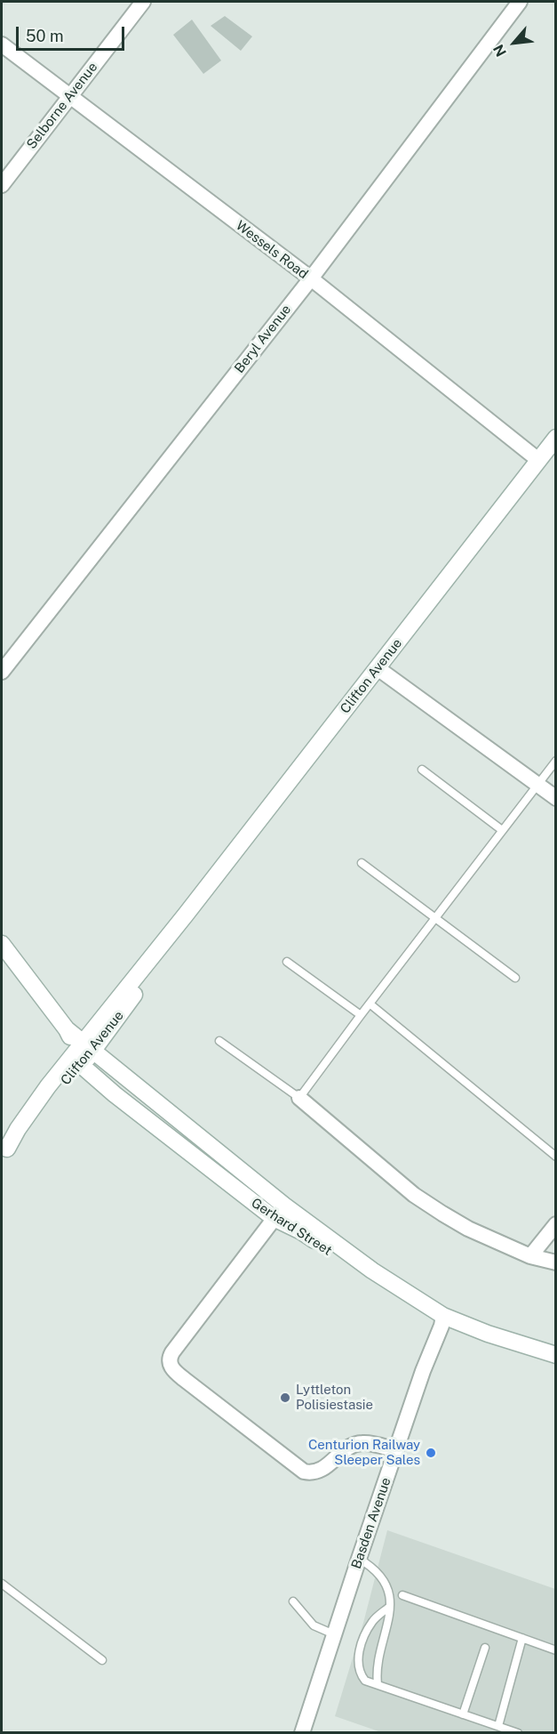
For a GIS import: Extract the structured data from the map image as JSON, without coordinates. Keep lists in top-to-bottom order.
{
  "streets": {
    "street": [
      "Selborne Avenue",
      "Wessels Road",
      "Beryl Avenue",
      "Clifton Avenue",
      "Gerhard Street",
      "Basden Avenue"
    ]
  },
  "crossings": [
    ["Selborne Avenue", "Wessels Road"],
    ["Wessels Road", "Beryl Avenue"],
    ["Wessels Road", "Clifton Avenue"],
    ["Clifton Avenue", "Gerhard Street"],
    ["Gerhard Street", "Basden Avenue"]
  ],
  "places": ["Lyttleton Polisiestasie", "Centurion Railway Sleeper Sales"],
  "scale_bar": "50 m",
  "north": "bottom left"
}
